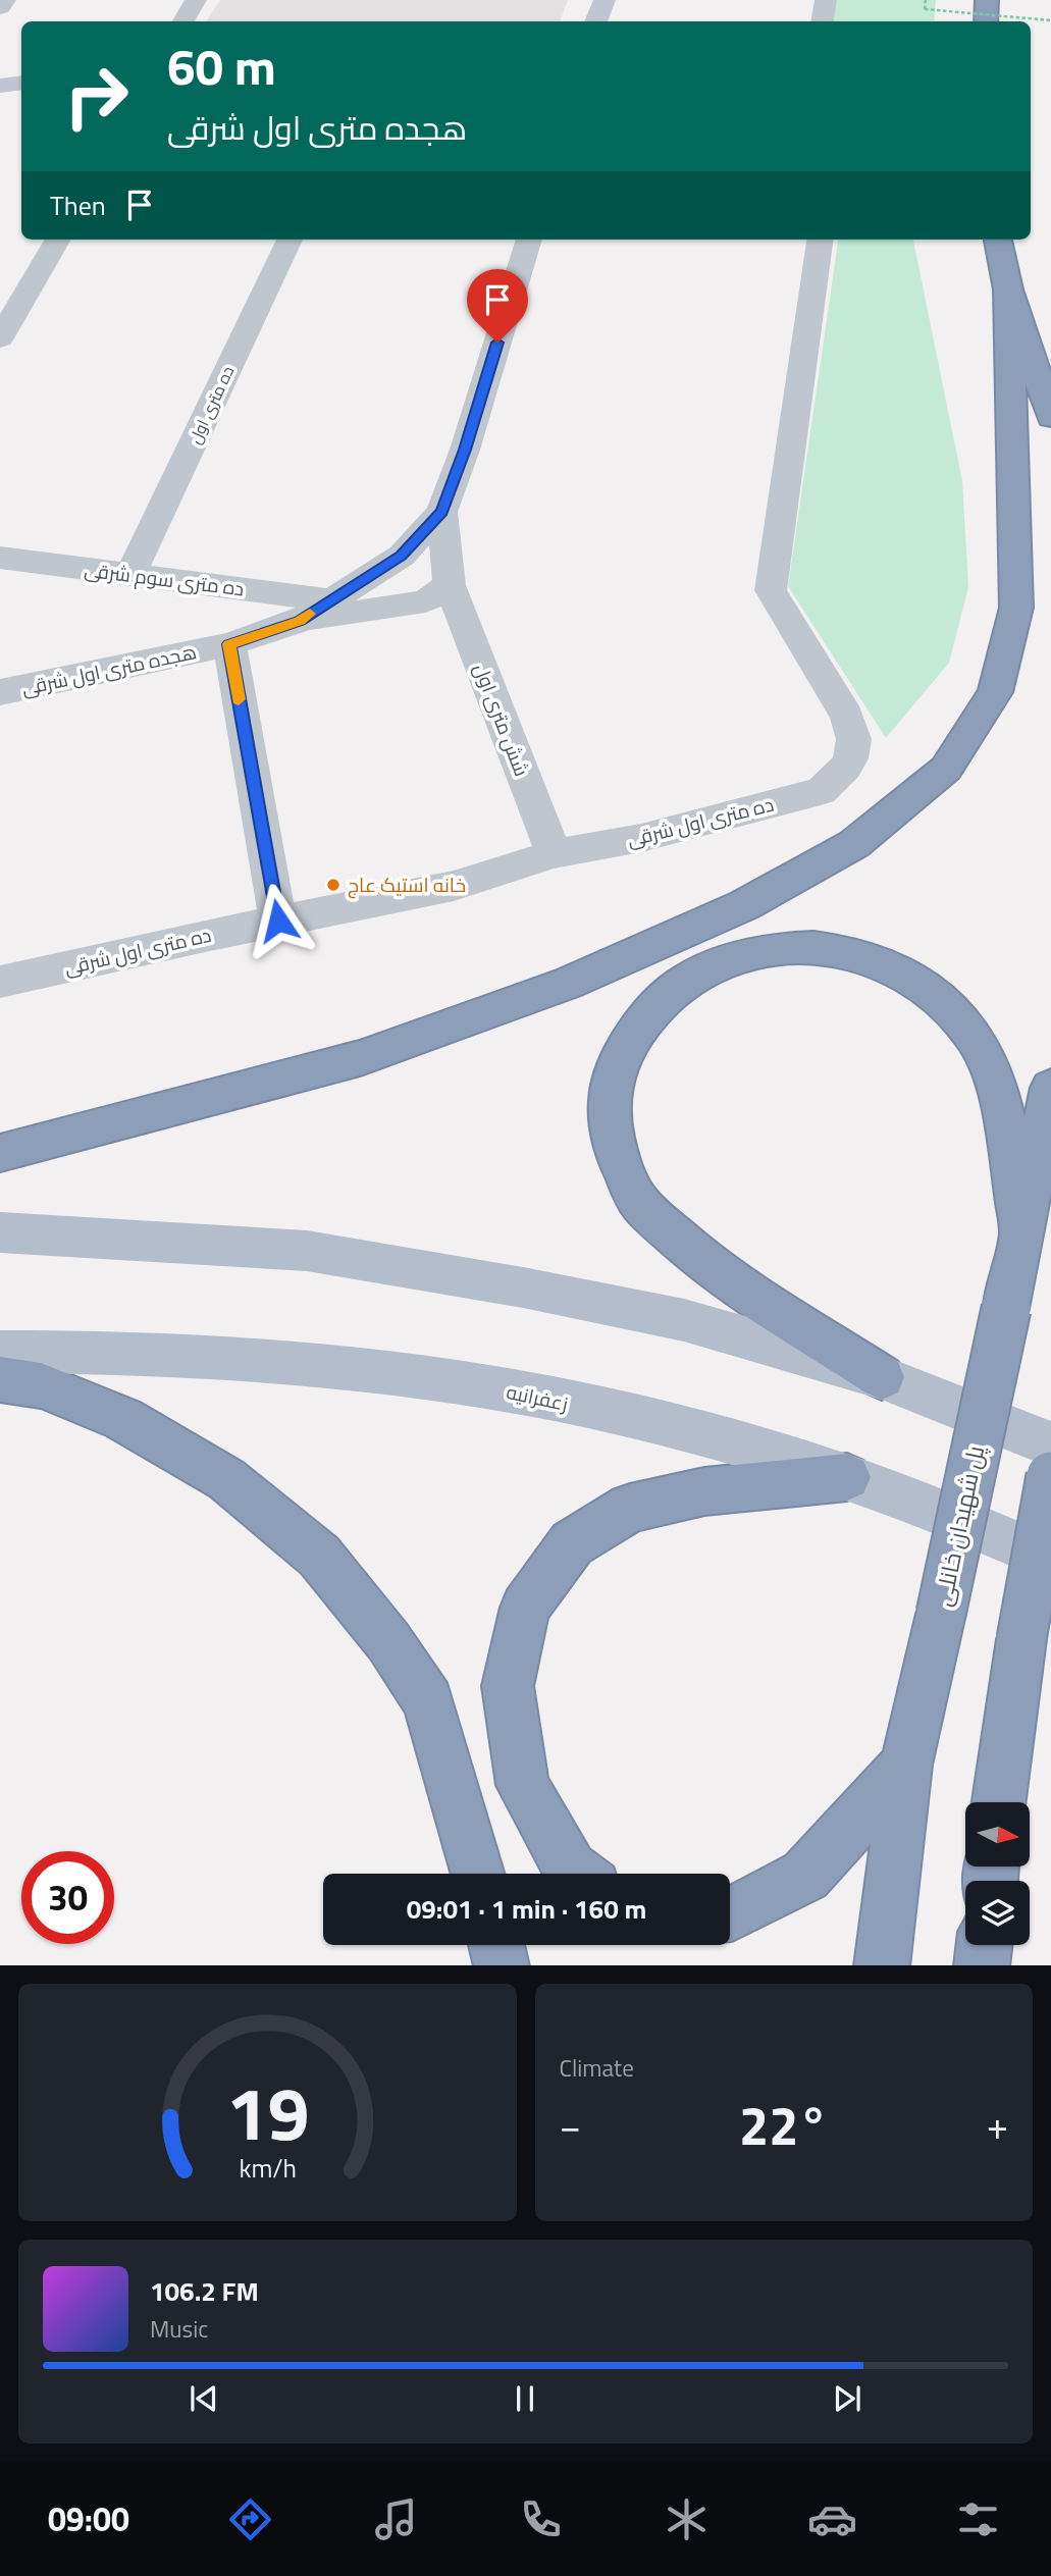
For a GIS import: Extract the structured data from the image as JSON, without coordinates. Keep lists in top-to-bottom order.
{
  "streets": {
    "highway": ["پل شهیدان خانلی"],
    "main road": ["زعفرانیه"],
    "street": [
      "ده متری اول",
      "ده متری سوم شرقی",
      "هجده متری اول شرقی",
      "شش متری اول",
      "ده متری اول شرقی"
    ]
  },
  "crossings": [
    ["ده متری اول", "ده متری سوم شرقی"],
    ["ده متری سوم شرقی", "هجده متری اول شرقی"],
    ["هجده متری اول شرقی", "شش متری اول"],
    ["شش متری اول", "ده متری اول شرقی"]
  ],
  "places": ["خانه استیک عاج"],
  "north": "right",
  "page": {
    "turn": ["60 m", "هجده متری اول شرقی"],
    "then": "Then",
    "limit": "30",
    "trip": "09:01 · 1 min · 160 m",
    "tile": "Climate",
    "heat": ["−", "22°", "+"],
    "song": ["106.2 FM", "Music"],
    "tabs": "09:00",
    "gauge": ["19", "km/h"]
  }
}
